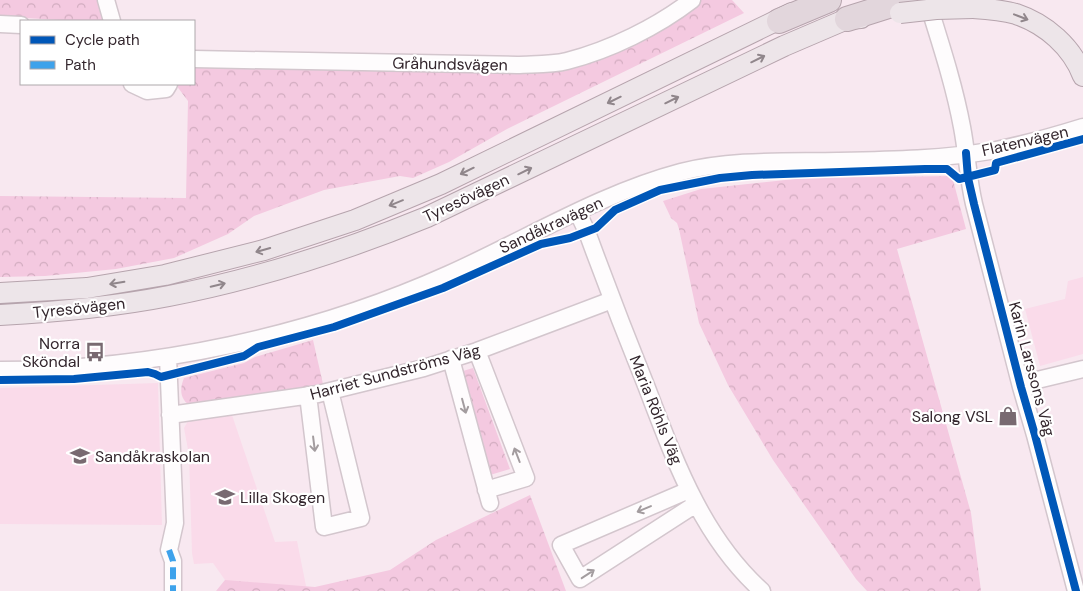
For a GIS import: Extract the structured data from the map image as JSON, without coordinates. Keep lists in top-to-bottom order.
{
  "streets": {
    "highway": ["Tyresövägen"],
    "street": [
      "Gråhundsvägen",
      "Flatenvägen",
      "Sandåkravägen",
      "Karin Larssons Väg",
      "Harriet Sundströms Väg",
      "Maria Röhls Väg"
    ]
  },
  "crossings": [
    ["Flatenvägen", "Sandåkravägen"],
    ["Flatenvägen", "Karin Larssons Väg"],
    ["Sandåkravägen", "Karin Larssons Väg"],
    ["Sandåkravägen", "Maria Röhls Väg"],
    ["Harriet Sundströms Väg", "Maria Röhls Väg"]
  ],
  "places": {
    "bus stop": ["Norra Sköndal"],
    "shop": ["Salong VSL"],
    "school or university": ["Sandåkraskolan", "Lilla Skogen"]
  },
  "legend": ["Cycle path", "Path"]
}
